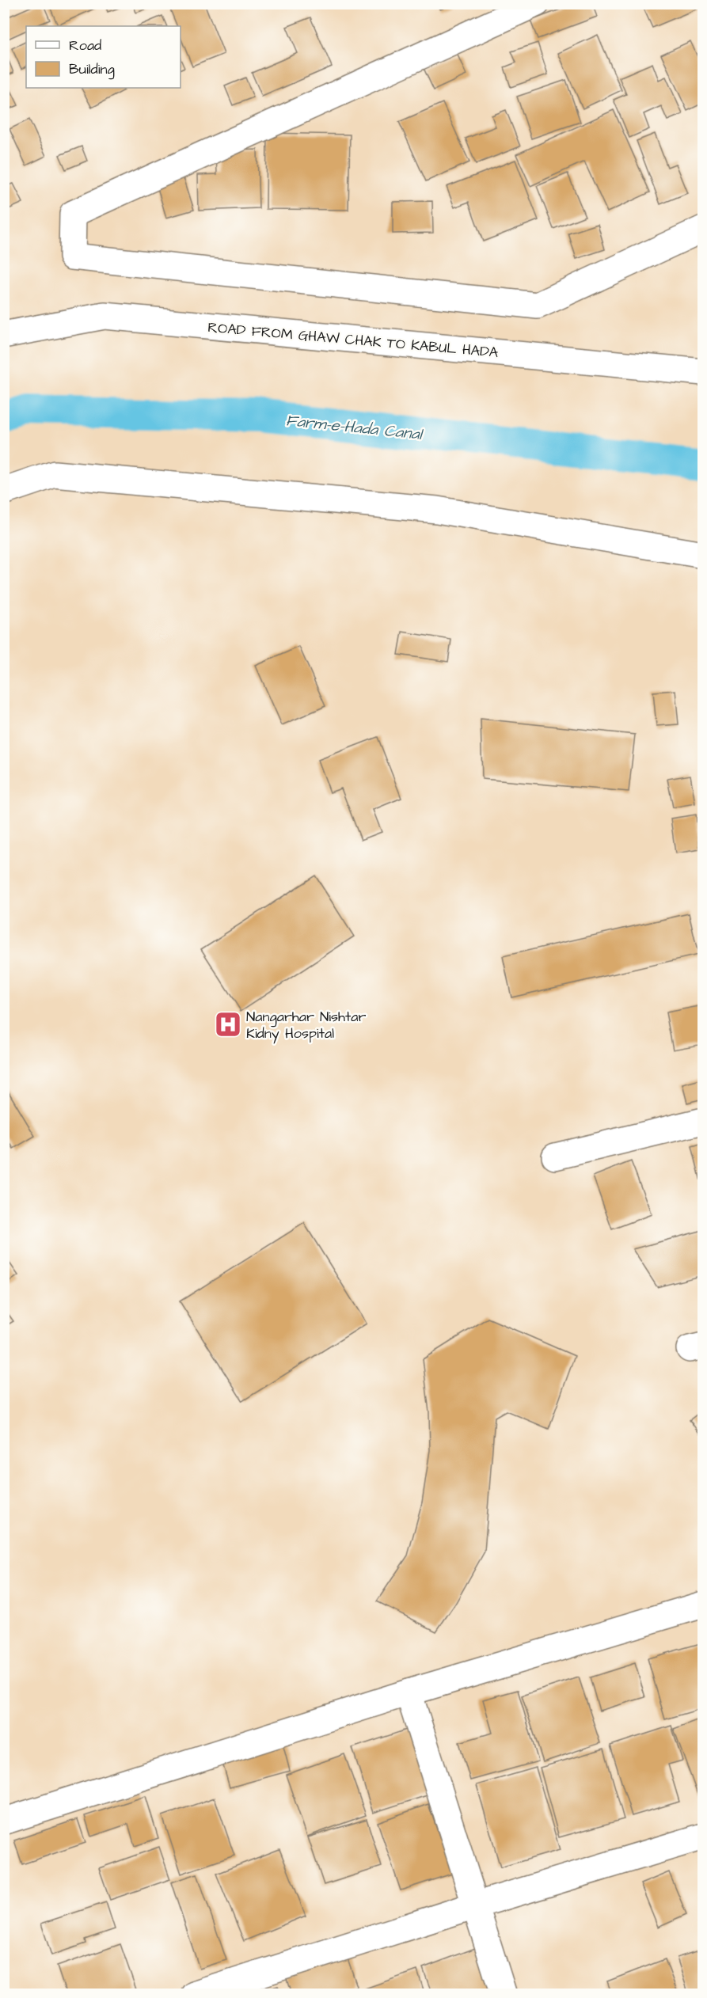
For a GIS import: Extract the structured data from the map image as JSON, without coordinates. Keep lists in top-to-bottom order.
{
  "streets": {
    "street": ["ROAD FROM GHAW CHAK TO KABUL HADA"]
  },
  "water": ["Farm-e-Hada Canal"],
  "places": {
    "hospital": ["Nangarhar Nishtar Kidny Hospital"]
  },
  "legend": ["Road", "Building"]
}
